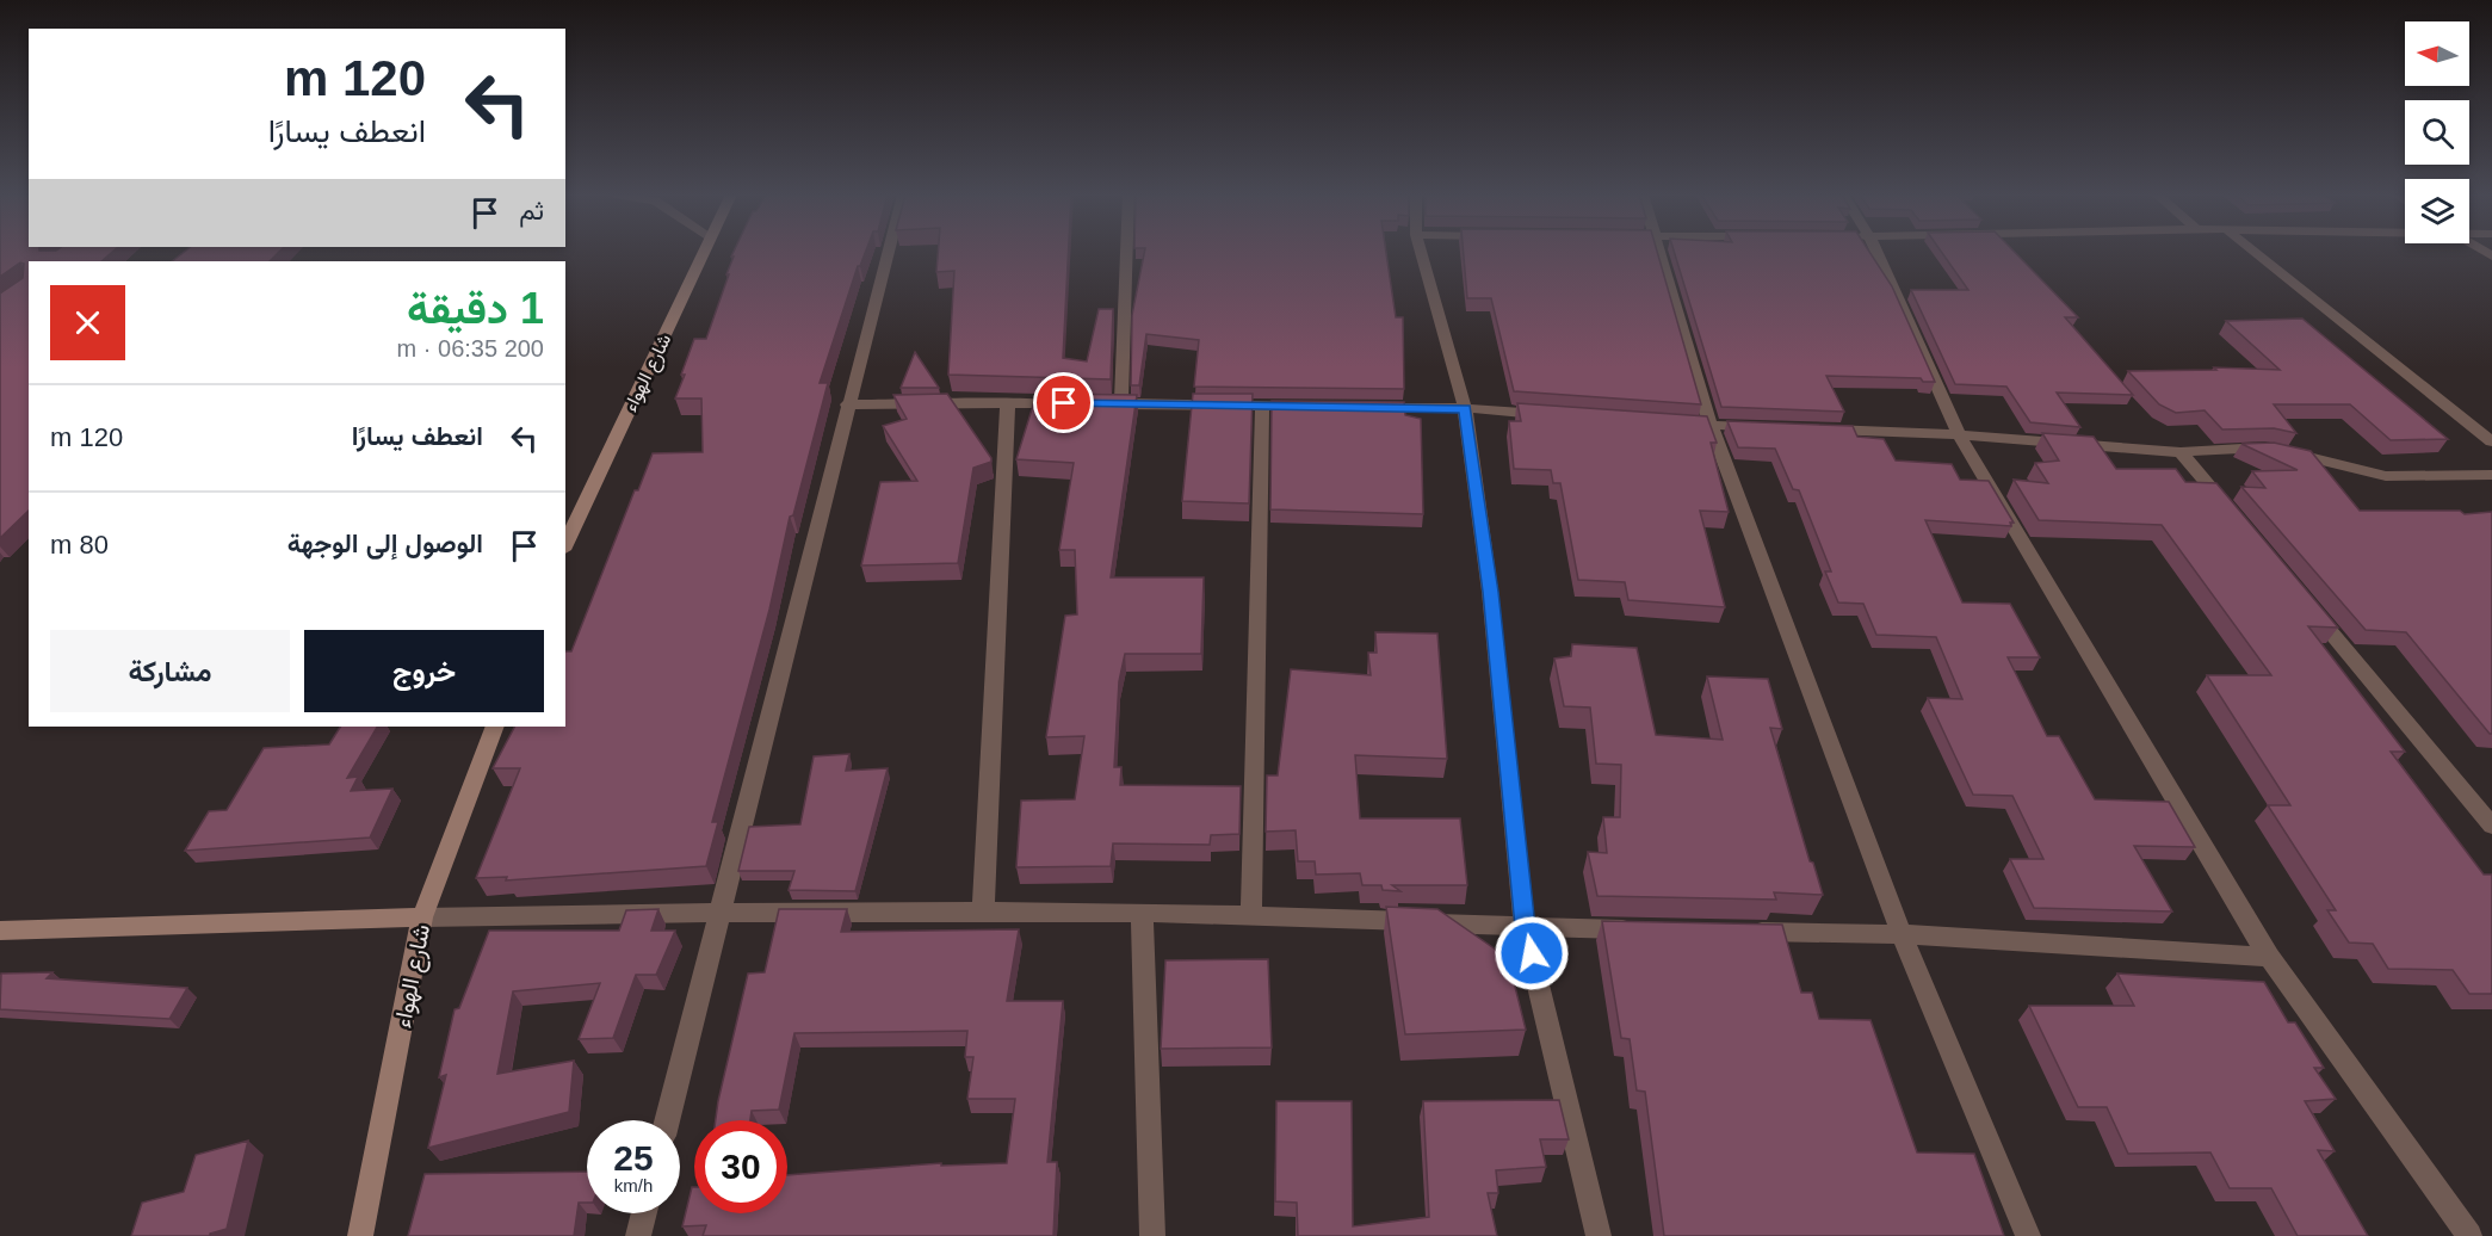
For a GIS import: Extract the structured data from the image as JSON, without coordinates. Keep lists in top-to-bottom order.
{
  "streets": {
    "street": ["شارع الهواء"]
  },
  "north": "left",
  "page": {
    "turn": ["120 m", "انعطف يسارًا"],
    "then": "ثم",
    "heading": ["1 دقيقة", "200 m · 06:35"],
    "list": [
      {
        "name": "انعطف يسارًا",
        "value": "120 m"
      },
      {
        "name": "الوصول إلى الوجهة",
        "value": "80 m"
      }
    ],
    "buttons": ["خروج", "مشاركة"],
    "speed": "25 km/h",
    "limit": "30"
  }
}
